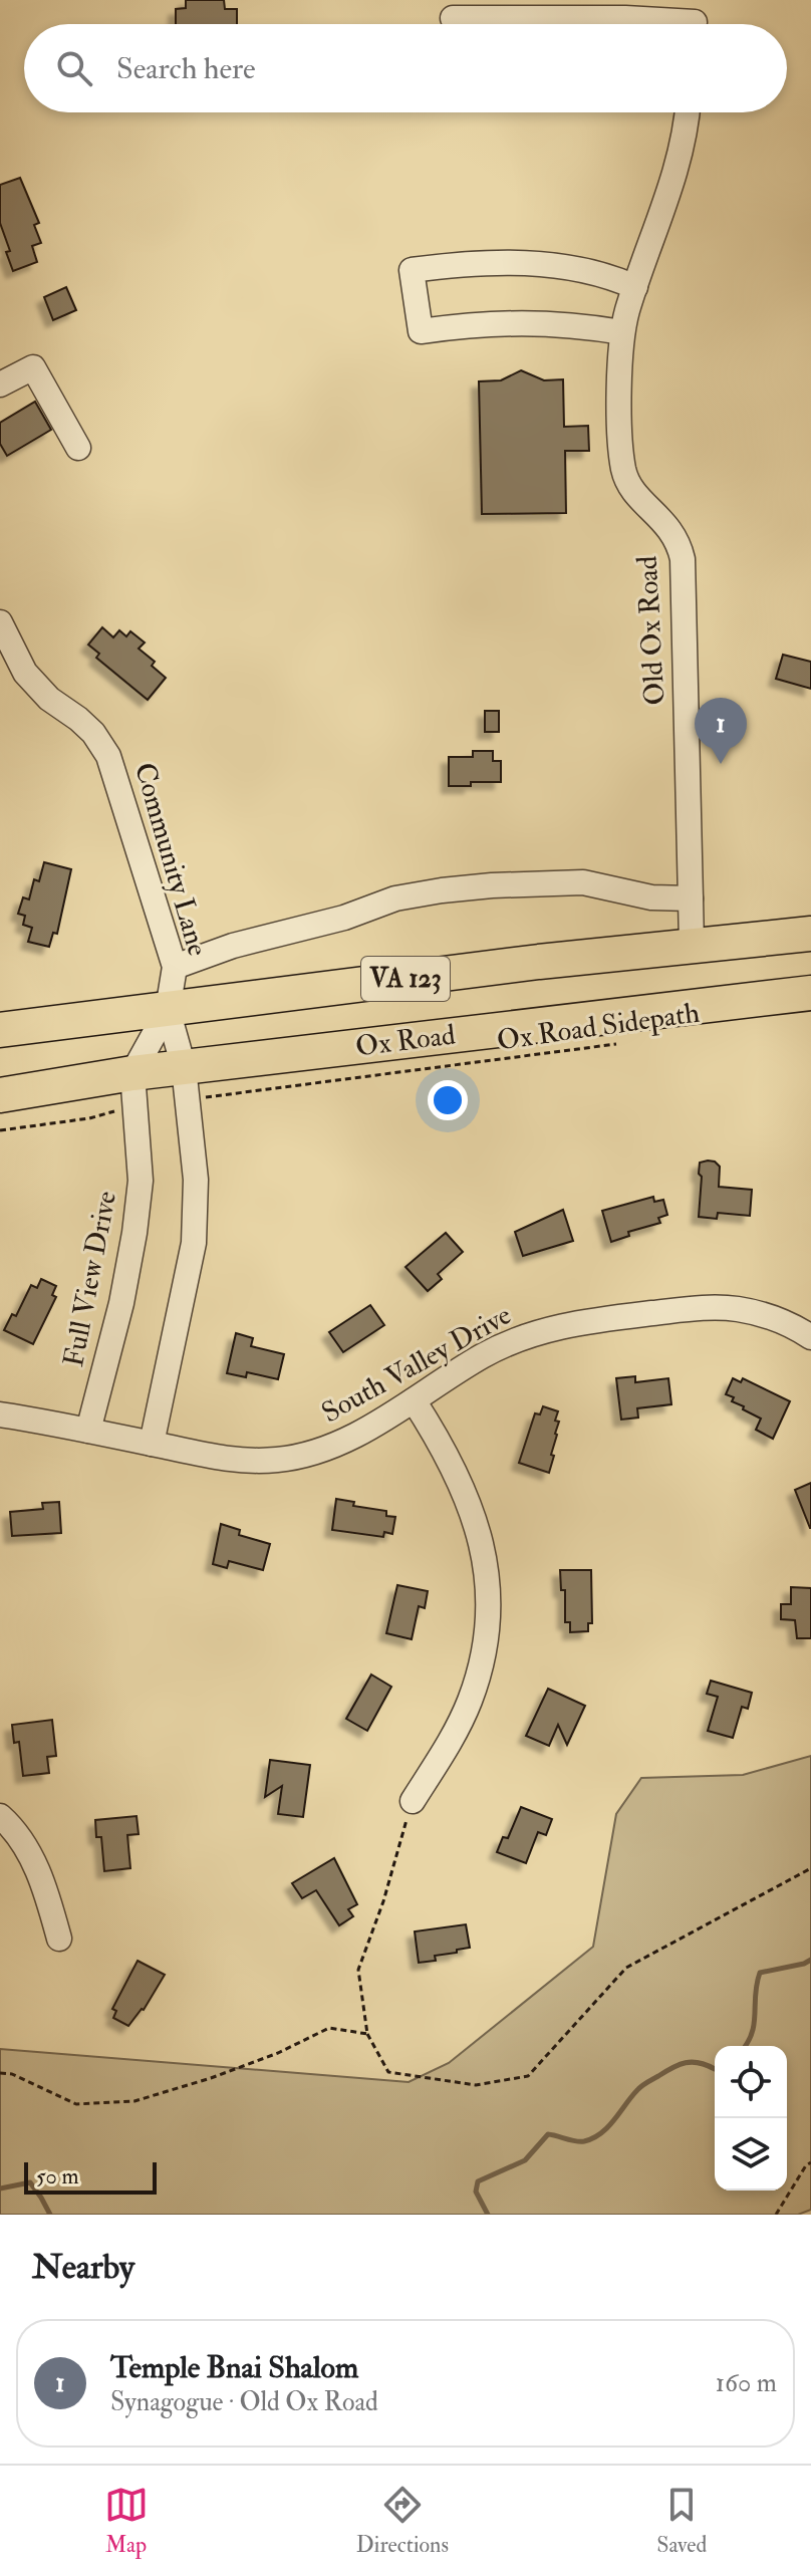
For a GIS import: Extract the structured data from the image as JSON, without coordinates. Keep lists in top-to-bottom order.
{
  "streets": {
    "highway": ["VA 123", "Ox Road"],
    "street": [
      "Old Ox Road",
      "Community Lane",
      "Full View Drive",
      "South Valley Drive"
    ],
    "path": ["Ox Road Sidepath"]
  },
  "crossings": [
    ["Old Ox Road", "VA 123"],
    ["Community Lane", "VA 123"],
    ["Ox Road", "Full View Drive"],
    ["Full View Drive", "South Valley Drive"]
  ],
  "scale_bar": "50 m",
  "page": {
    "search": "Search here",
    "pins": "1",
    "scale": "50 m",
    "heading": "Nearby",
    "list": [
      {
        "mark": "1",
        "name": "Temple Bnai Shalom",
        "note": "Synagogue · Old Ox Road",
        "value": "160 m"
      }
    ],
    "nav": ["Map", "Directions", "Saved"]
  }
}
